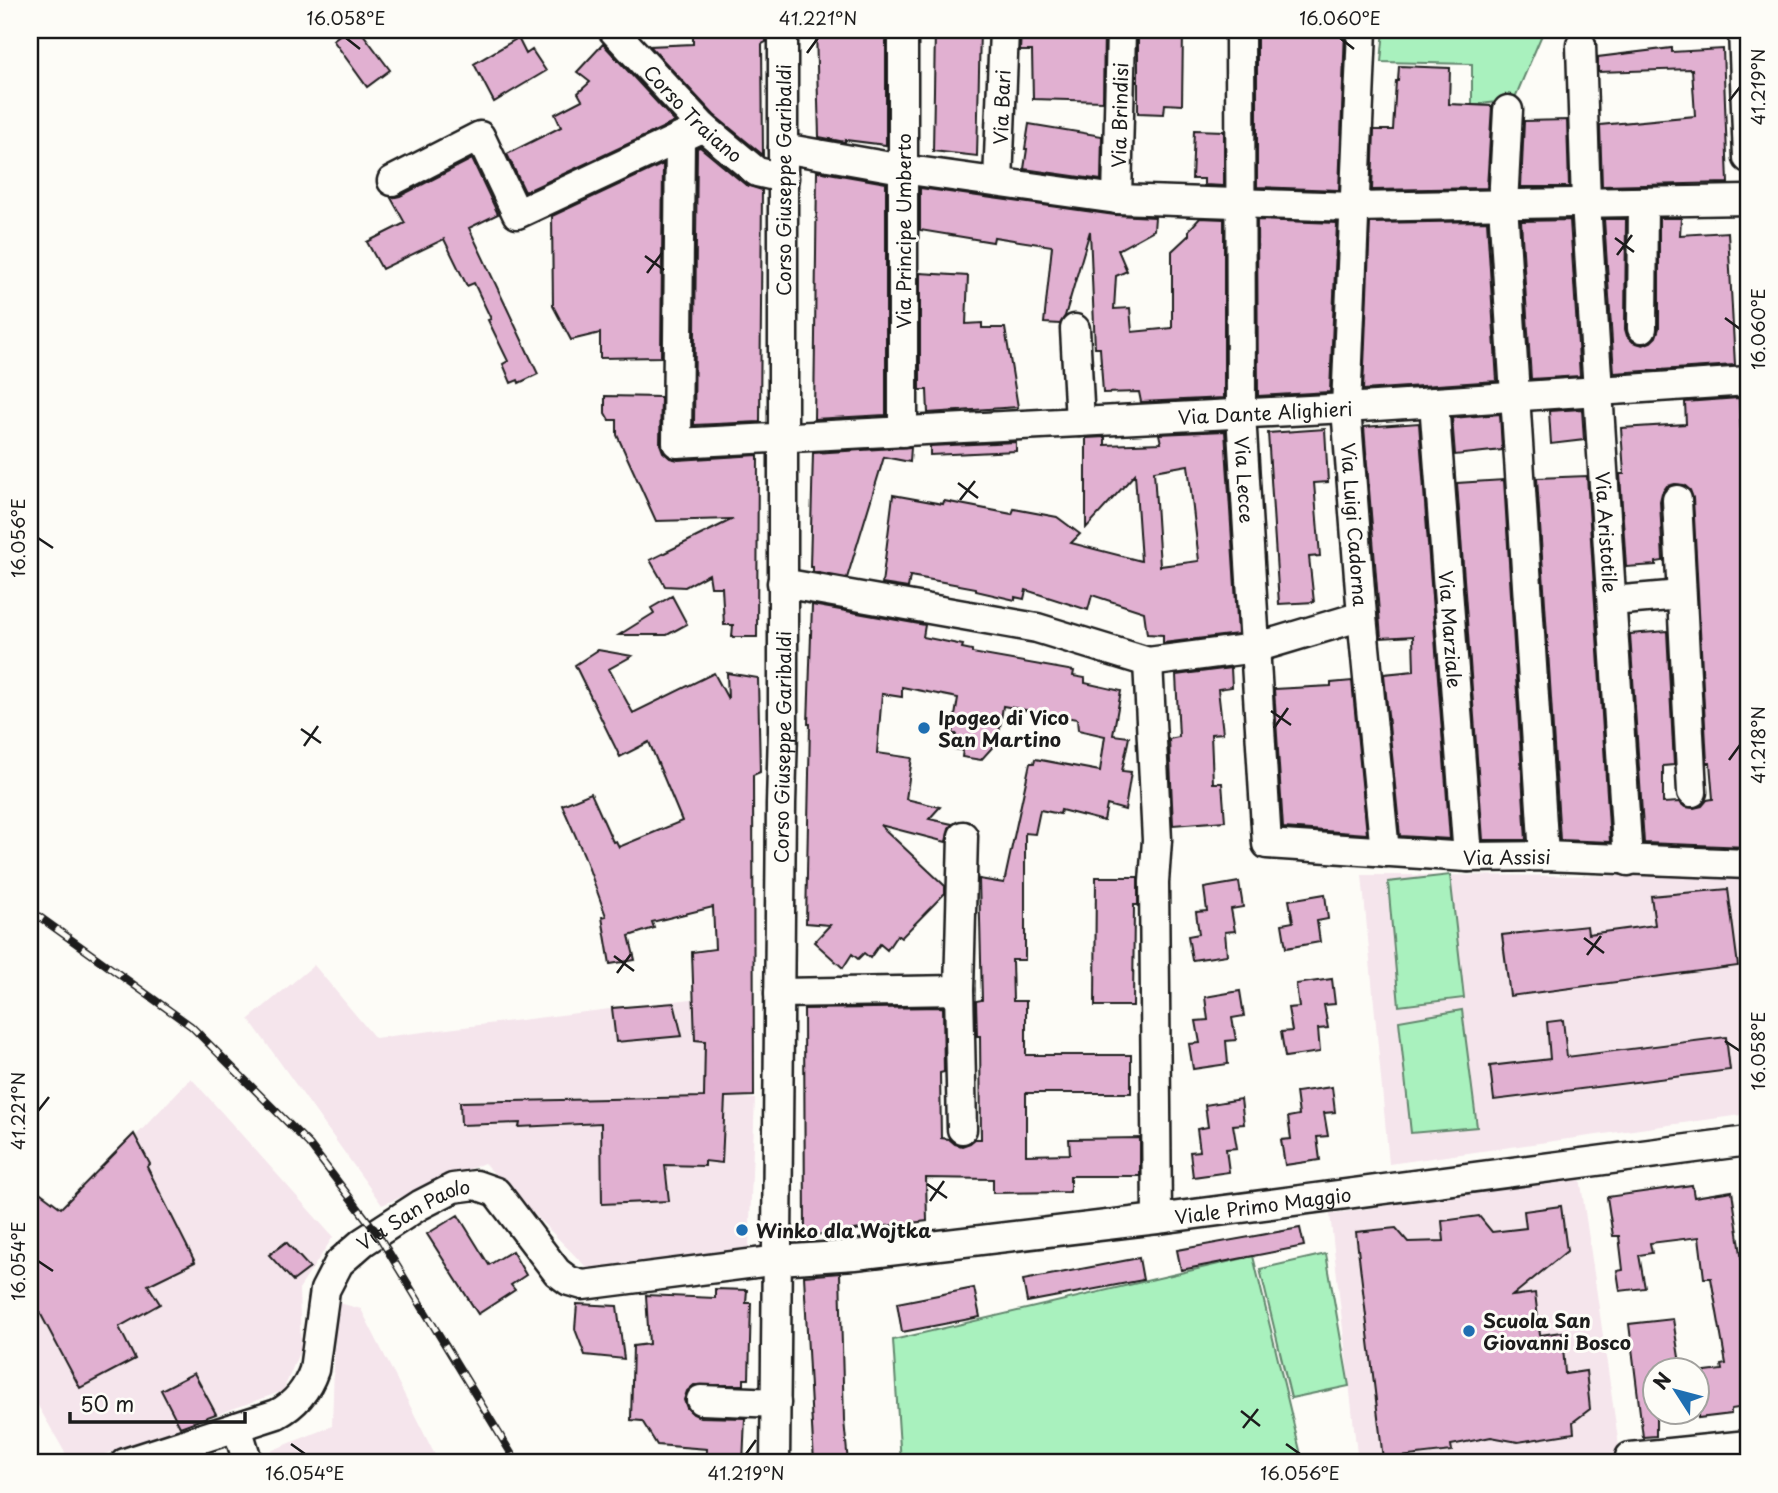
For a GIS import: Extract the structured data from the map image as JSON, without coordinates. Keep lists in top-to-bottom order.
{
  "streets": {
    "street": [
      "Via Bari",
      "Corso Traiano",
      "Via Brindisi",
      "Corso Giuseppe Garibaldi",
      "Via Principe Umberto",
      "Via Dante Alighieri",
      "Via Lecce",
      "Via Luigi Cadorna",
      "Via Aristotile",
      "Via Marziale",
      "Via Assisi",
      "Viale Primo Maggio",
      "Via San Paolo"
    ]
  },
  "crossings": [
    ["Corso Traiano", "Corso Giuseppe Garibaldi"],
    ["Corso Traiano", "Via Dante Alighieri"],
    ["Corso Giuseppe Garibaldi", "Via Dante Alighieri"],
    ["Corso Giuseppe Garibaldi", "Viale Primo Maggio"],
    ["Corso Giuseppe Garibaldi", "Via San Paolo"],
    ["Via Principe Umberto", "Via Dante Alighieri"],
    ["Via Dante Alighieri", "Via Lecce"],
    ["Via Dante Alighieri", "Via Luigi Cadorna"],
    ["Via Dante Alighieri", "Via Aristotile"],
    ["Via Dante Alighieri", "Via Marziale"],
    ["Via Lecce", "Via Assisi"],
    ["Via Luigi Cadorna", "Via Assisi"],
    ["Via Aristotile", "Via Assisi"],
    ["Via Marziale", "Via Assisi"],
    ["Viale Primo Maggio", "Via San Paolo"]
  ],
  "places": ["Ipogeo di Vico San Martino", "Winko dla Wojtka", "Scuola San Giovanni Bosco"],
  "scale_bar": "50 m",
  "north": "top left",
  "coordinates": [
    "16.058°E",
    "41.221°N",
    "16.060°E",
    "41.219°N",
    "16.056°E",
    "41.218°N",
    "16.054°E"
  ]
}
